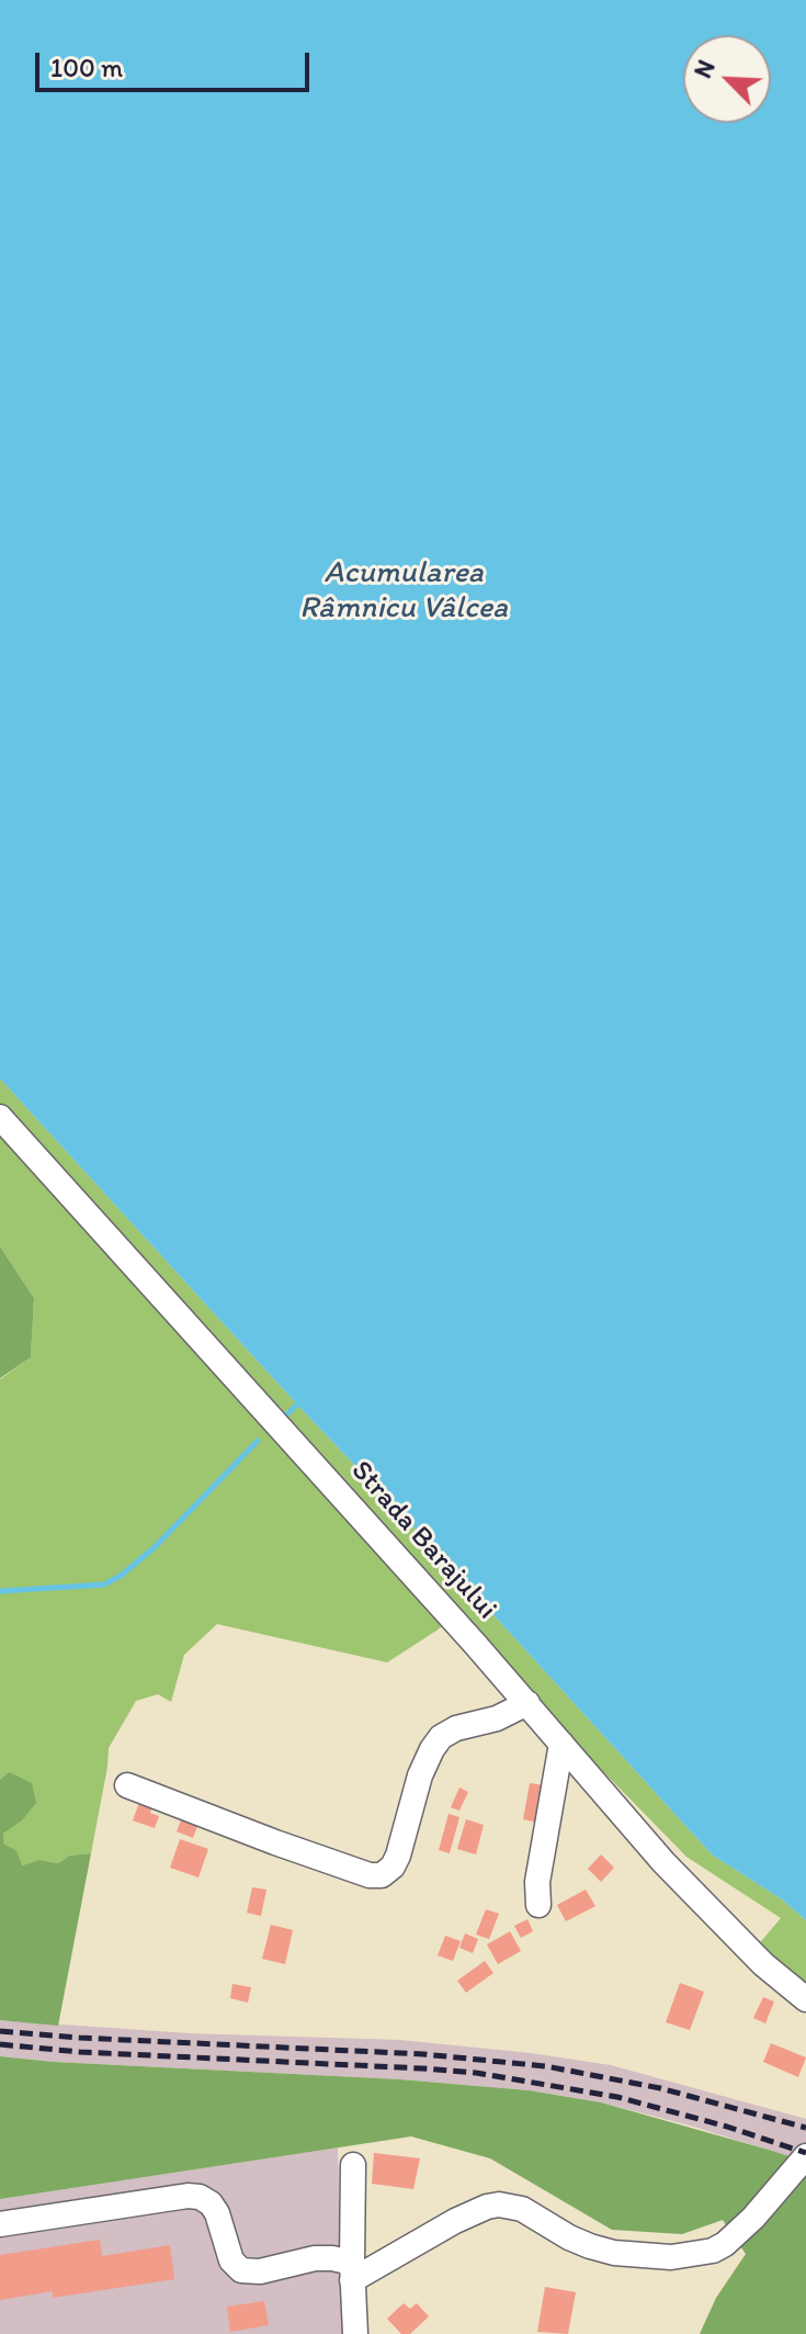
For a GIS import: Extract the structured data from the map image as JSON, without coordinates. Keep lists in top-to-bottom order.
{
  "streets": {
    "street": ["Strada Barajului"]
  },
  "water": ["Acumularea Râmnicu Vâlcea"],
  "scale_bar": "100 m",
  "north": "top left"
}
